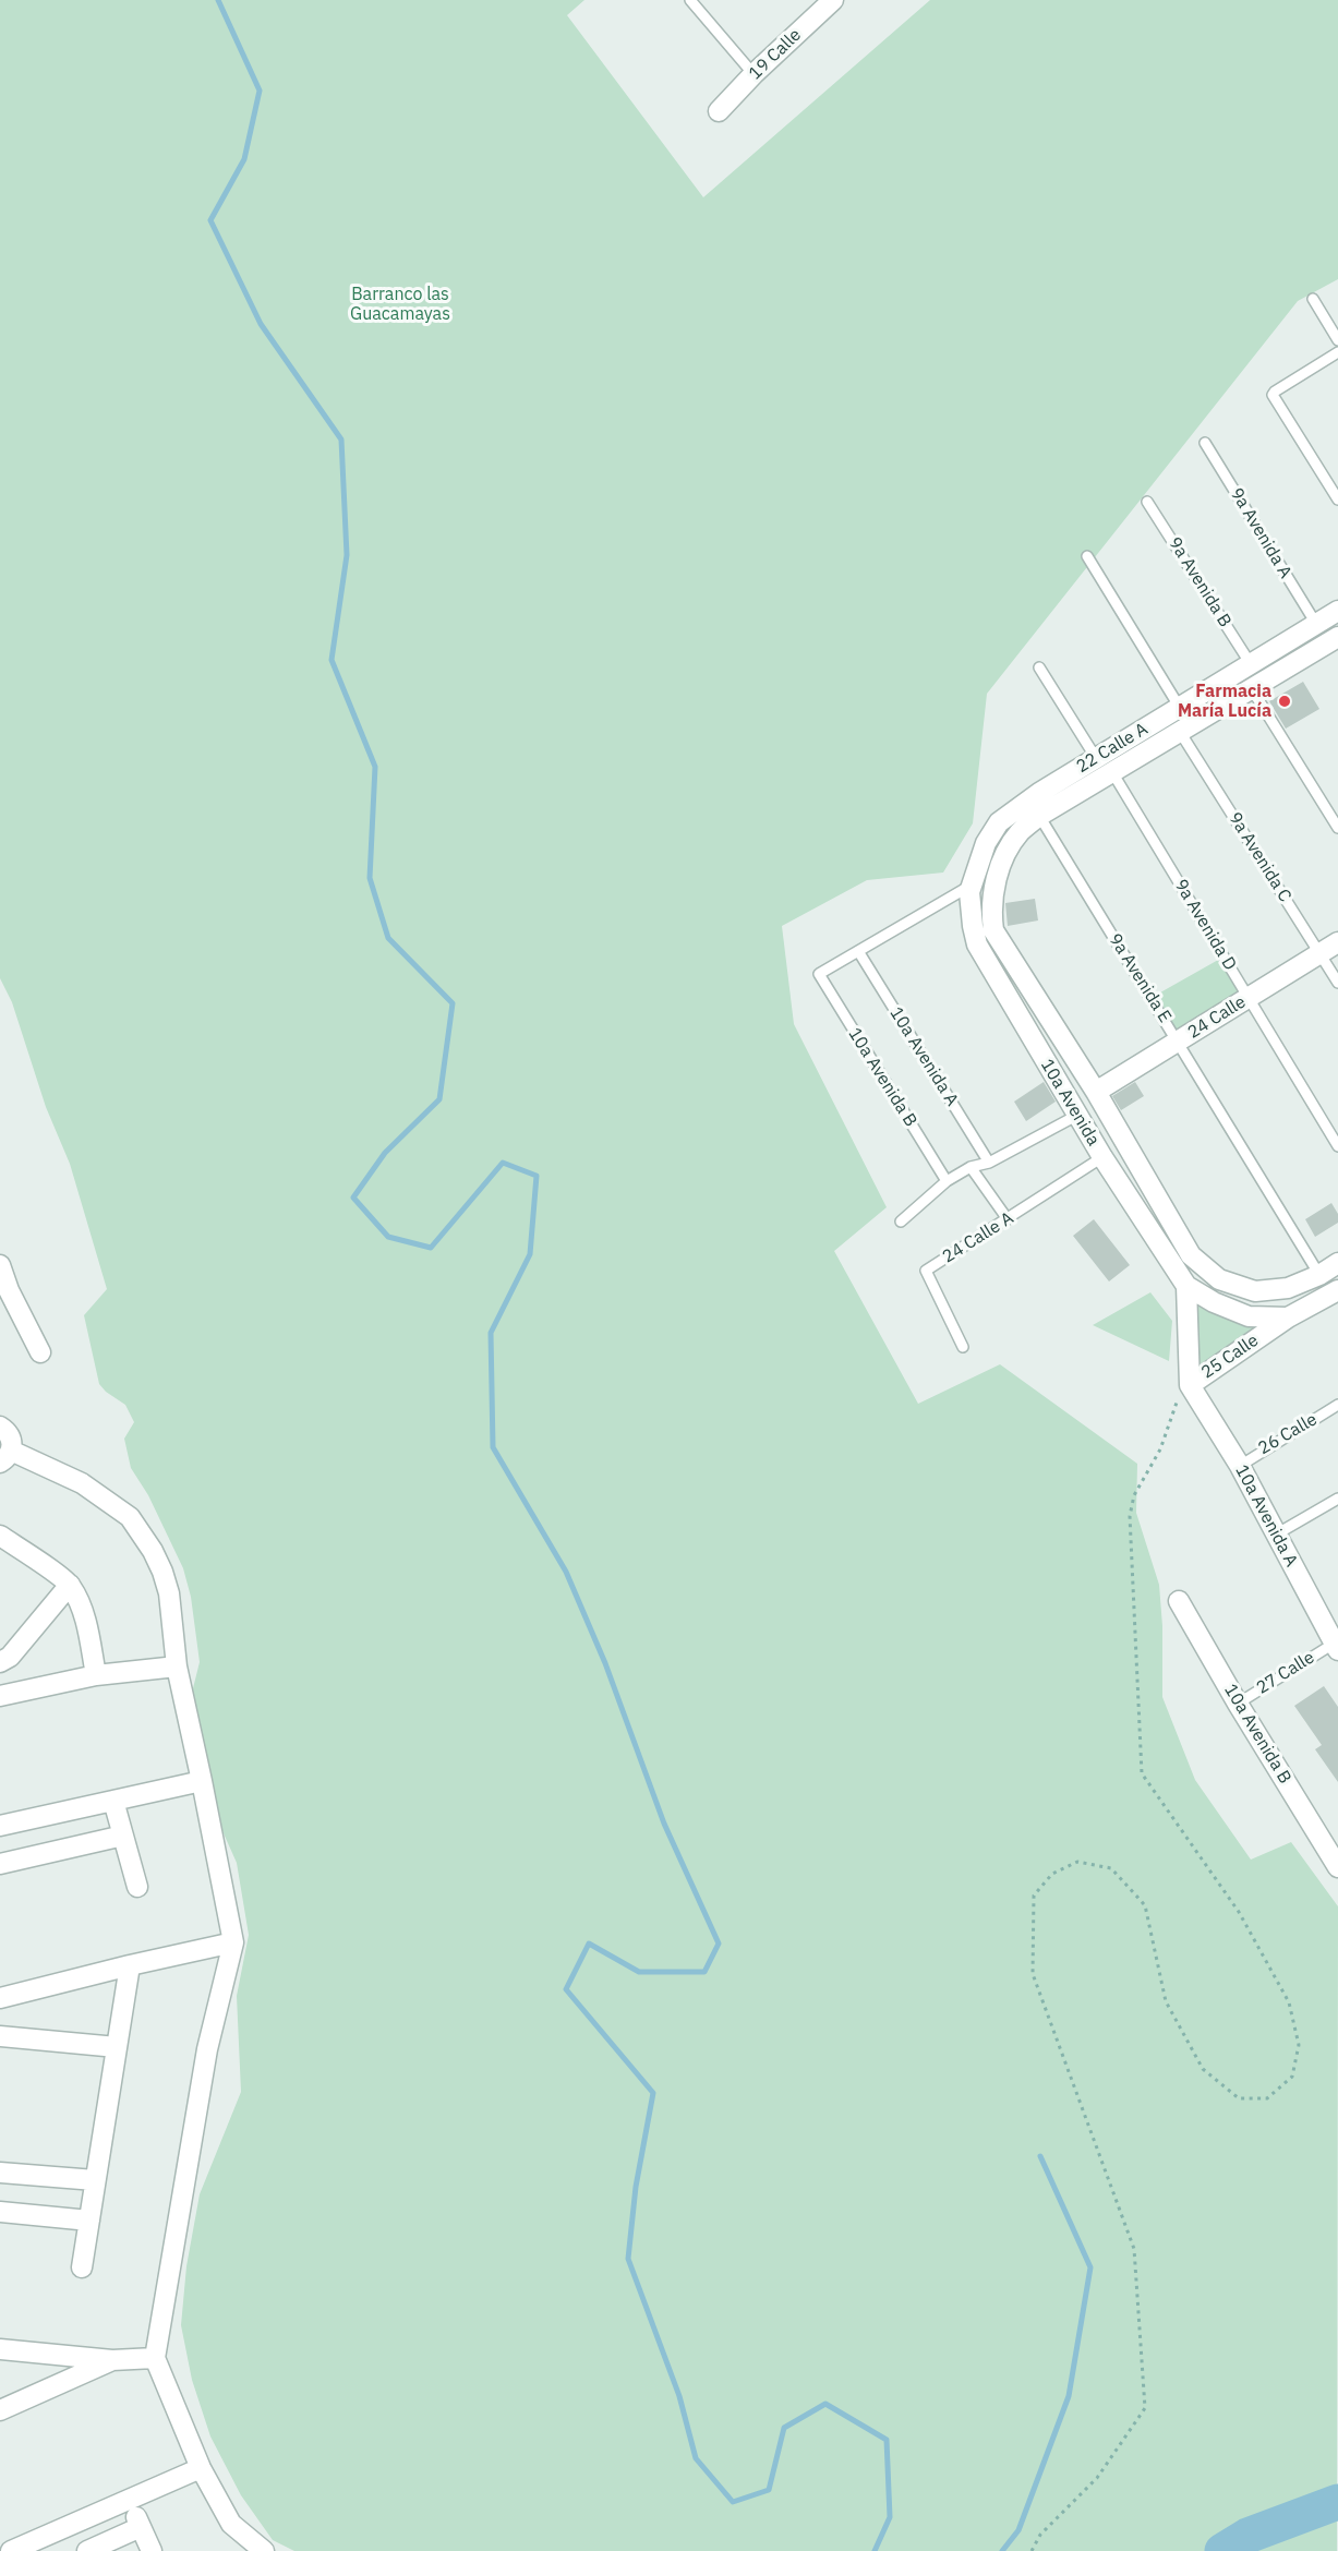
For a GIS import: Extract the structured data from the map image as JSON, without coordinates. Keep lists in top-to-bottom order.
{
  "streets": {
    "street": [
      "19 Calle",
      "22 Calle A",
      "24 Calle",
      "10a Avenida A",
      "10a Avenida B",
      "10a Avenida",
      "25 Calle"
    ],
    "lane": [
      "9a Avenida A",
      "9a Avenida B",
      "9a Avenida C",
      "9a Avenida D",
      "9a Avenida E",
      "24 Calle A",
      "26 Calle",
      "27 Calle"
    ]
  },
  "crossings": [
    ["9a Avenida A", "22 Calle A"],
    ["9a Avenida B", "22 Calle A"],
    ["22 Calle A", "9a Avenida C"],
    ["22 Calle A", "9a Avenida D"],
    ["22 Calle A", "9a Avenida E"],
    ["22 Calle A", "10a Avenida"],
    ["9a Avenida C", "24 Calle"],
    ["9a Avenida D", "24 Calle"],
    ["9a Avenida E", "24 Calle"],
    ["9a Avenida E", "10a Avenida"],
    ["24 Calle", "10a Avenida"],
    ["10a Avenida A", "10a Avenida B"],
    ["10a Avenida A", "25 Calle"],
    ["10a Avenida A", "26 Calle"],
    ["10a Avenida A", "27 Calle"],
    ["10a Avenida B", "27 Calle"],
    ["10a Avenida", "24 Calle A"],
    ["10a Avenida", "25 Calle"]
  ],
  "parks": ["Barranco las Guacamayas"],
  "places": ["Farmacia María Lucía"]
}
